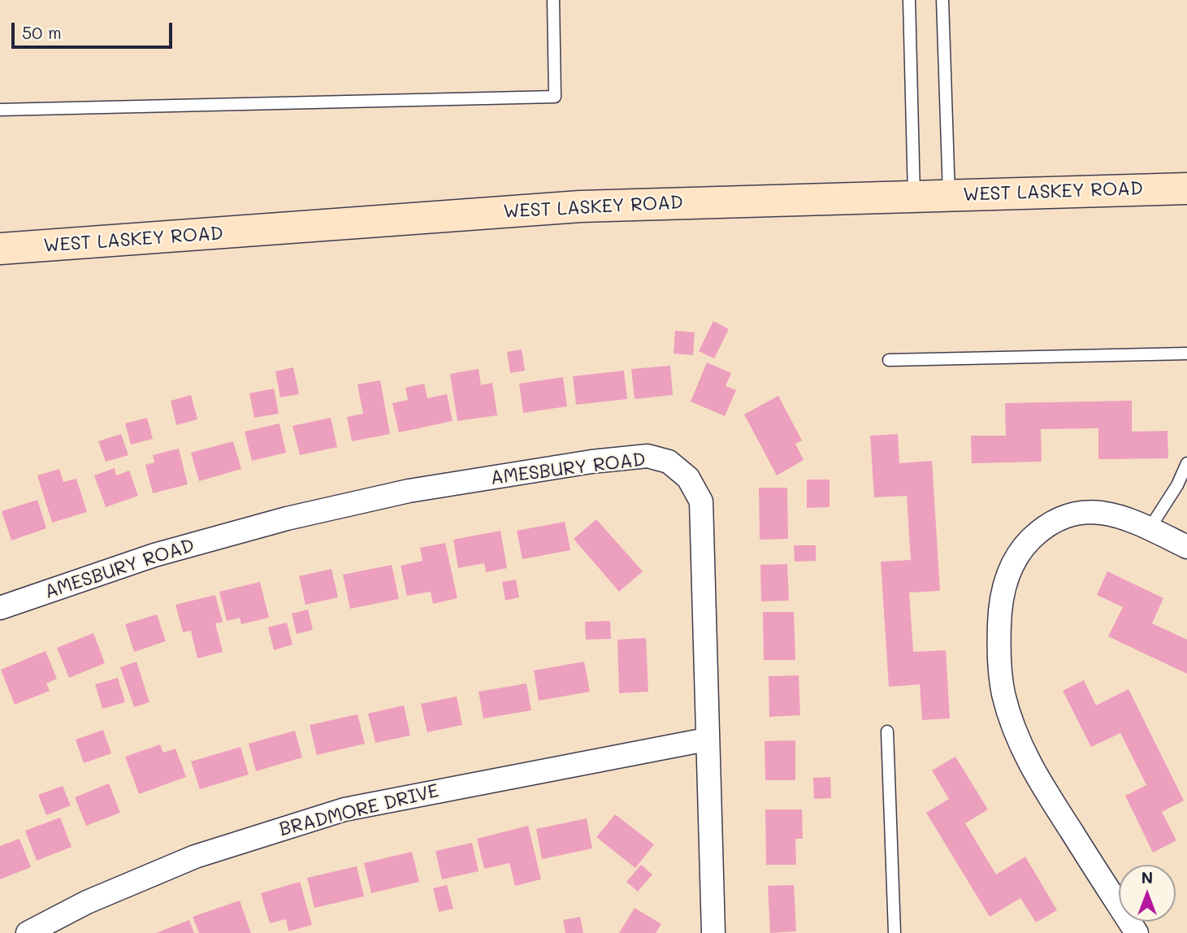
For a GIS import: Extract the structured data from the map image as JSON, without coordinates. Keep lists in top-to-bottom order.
{
  "streets": {
    "main road": ["WEST LASKEY ROAD"],
    "street": ["AMESBURY ROAD", "BRADMORE DRIVE"]
  },
  "crossings": [
    ["AMESBURY ROAD", "BRADMORE DRIVE"]
  ],
  "scale_bar": "50 m",
  "north": "top"
}
